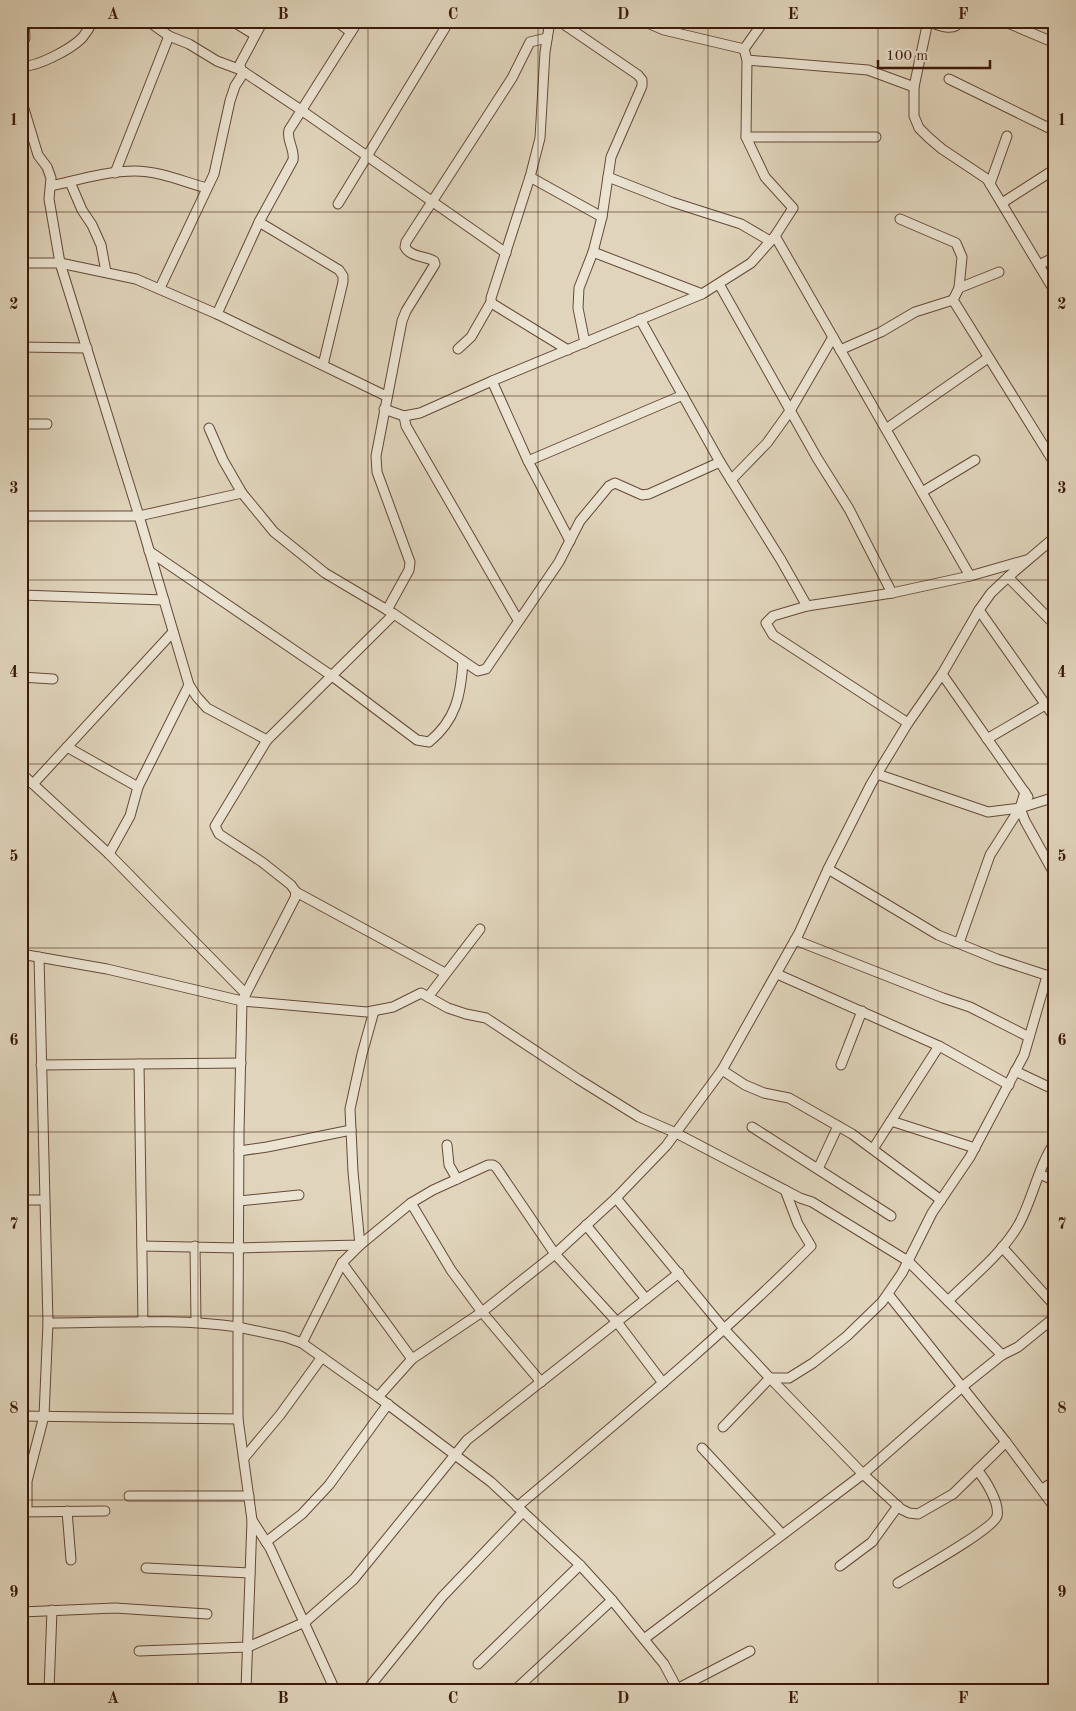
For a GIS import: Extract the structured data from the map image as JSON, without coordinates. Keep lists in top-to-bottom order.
{
  "scale_bar": "100 m",
  "grid": {
    "columns": [
      "A",
      "B",
      "C",
      "D",
      "E",
      "F"
    ],
    "rows": [
      "1",
      "2",
      "3",
      "4",
      "5",
      "6",
      "7",
      "8",
      "9"
    ]
  }
}
